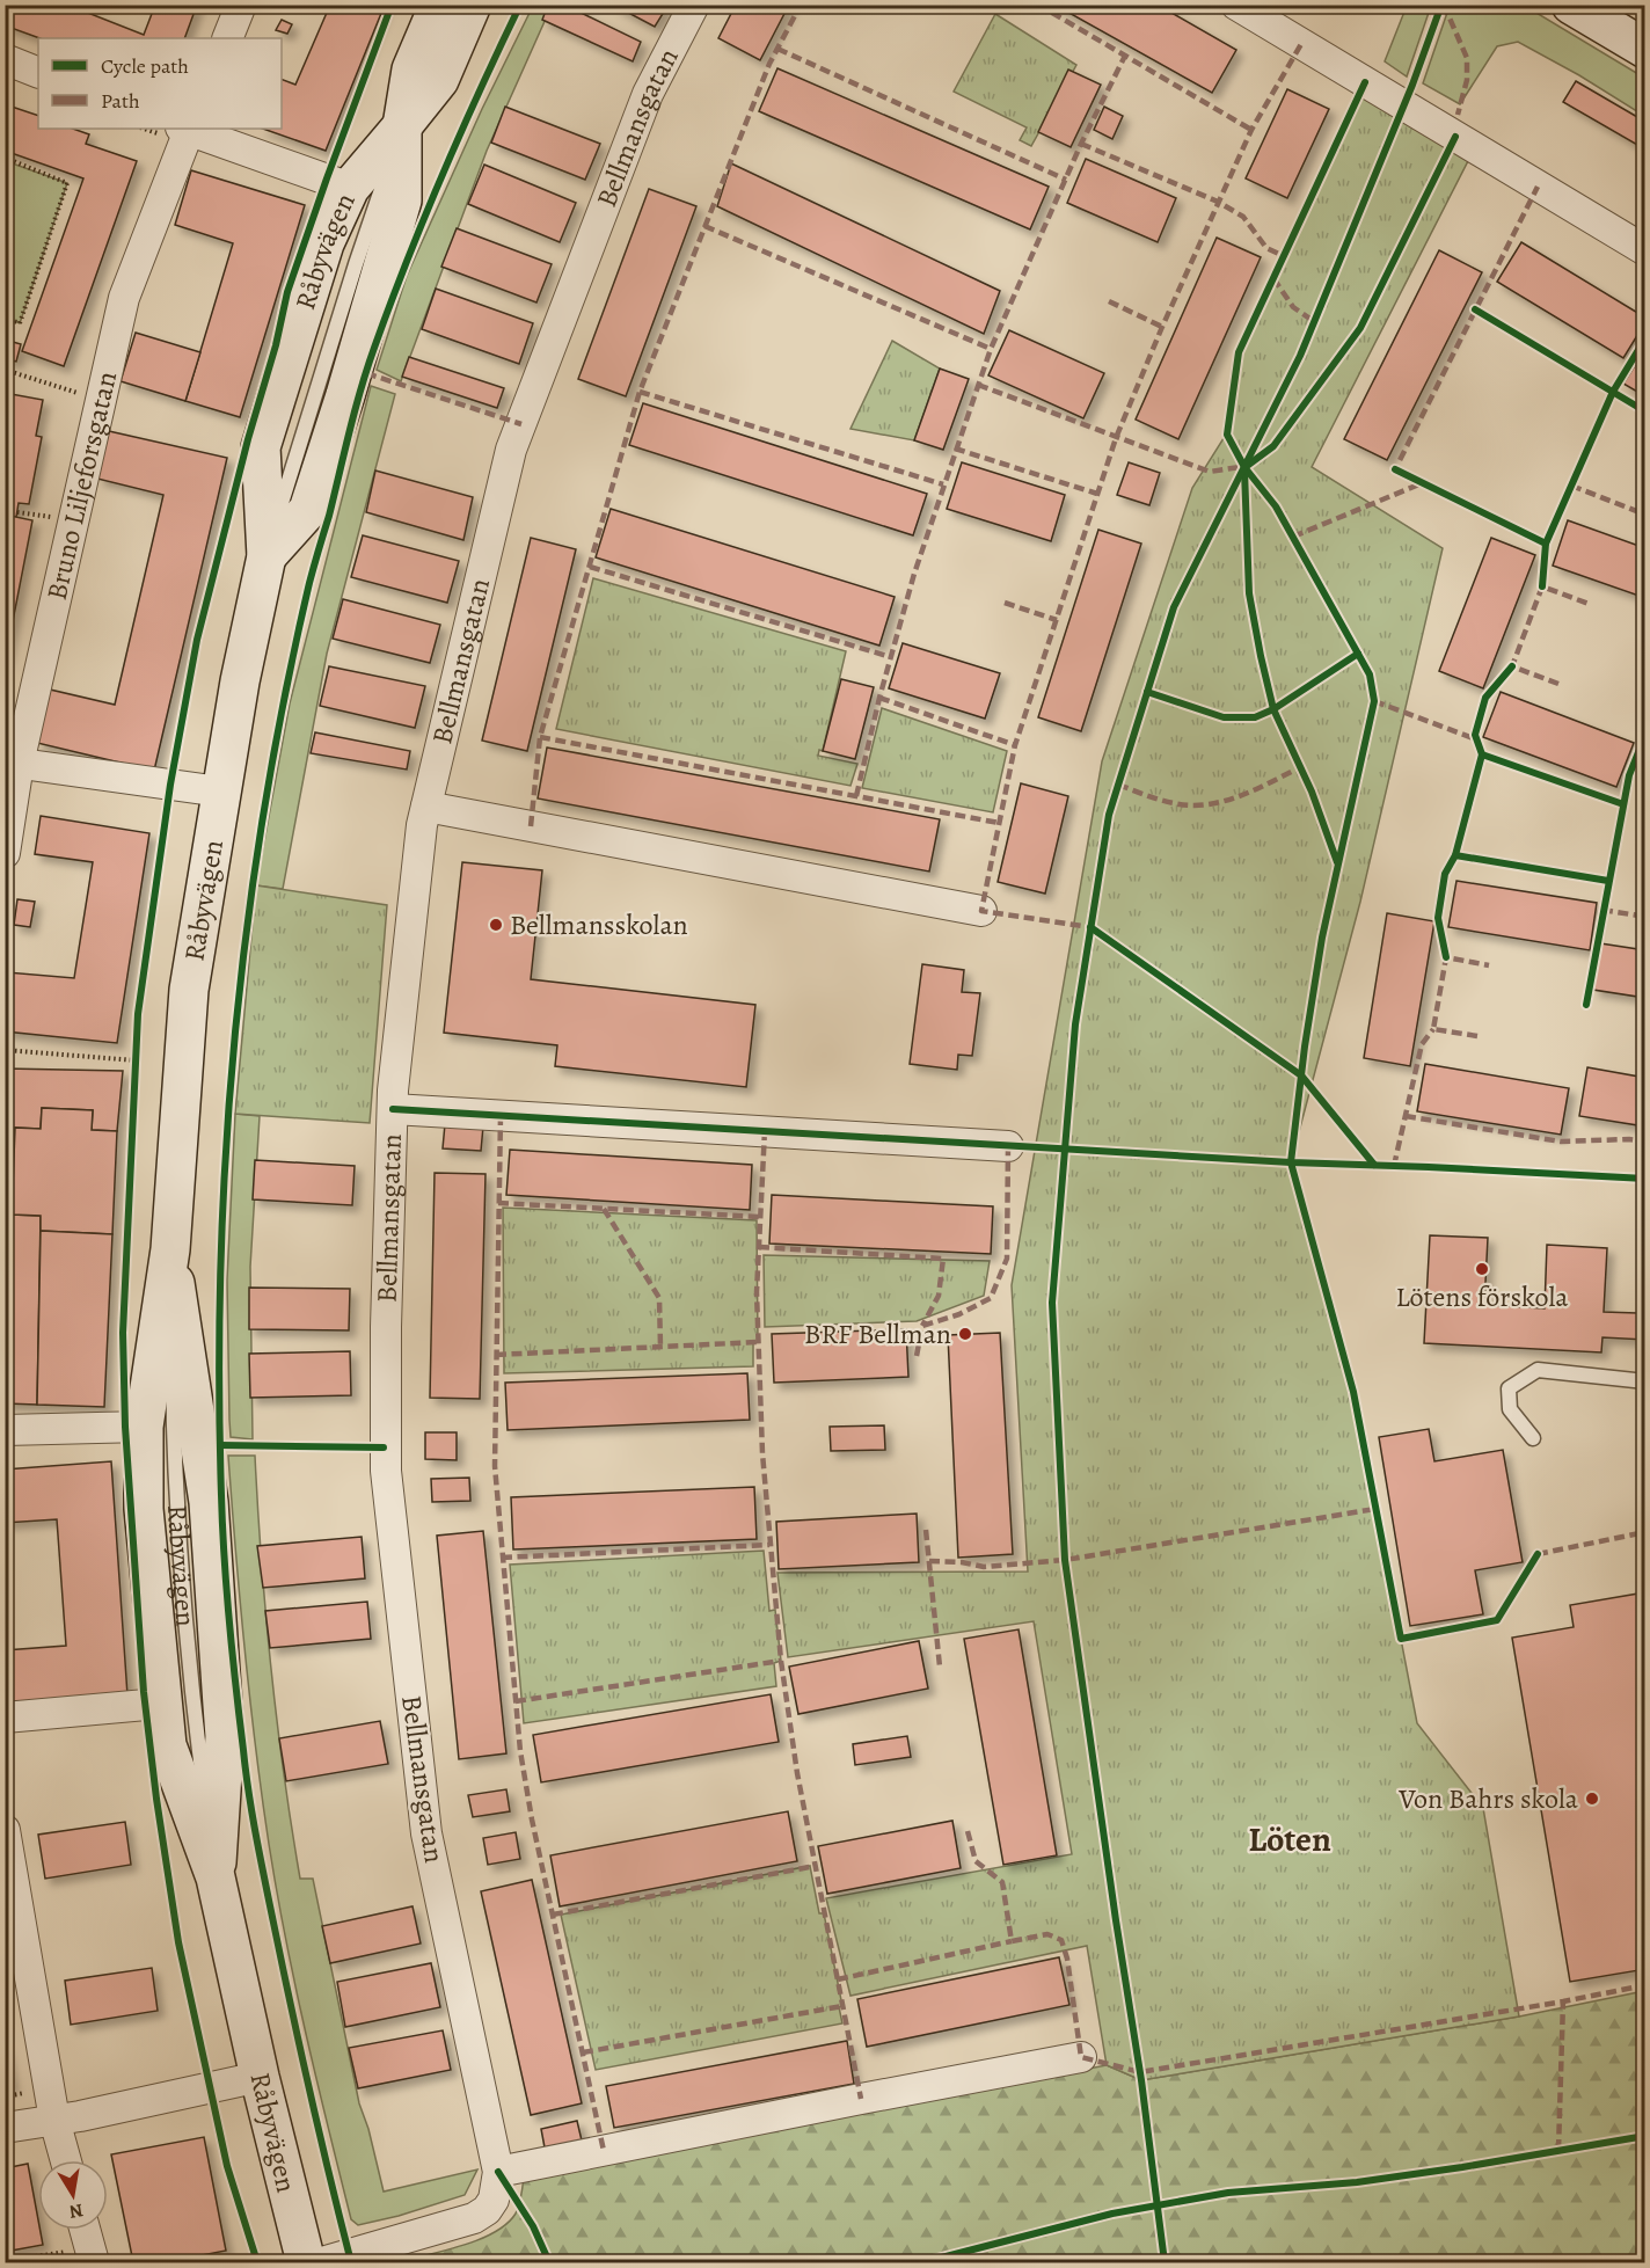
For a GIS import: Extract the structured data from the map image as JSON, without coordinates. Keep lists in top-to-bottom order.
{
  "streets": {
    "main road": ["Råbyvägen"],
    "street": ["Bellmansgatan", "Bruno Liljeforsgatan"]
  },
  "districts": ["Löten"],
  "places": [
    "Bellmansskolan",
    "Lötens förskola",
    "BRF Bellman",
    "Von Bahrs skola"
  ],
  "legend": ["Cycle path", "Path"],
  "north": "bottom"
}
